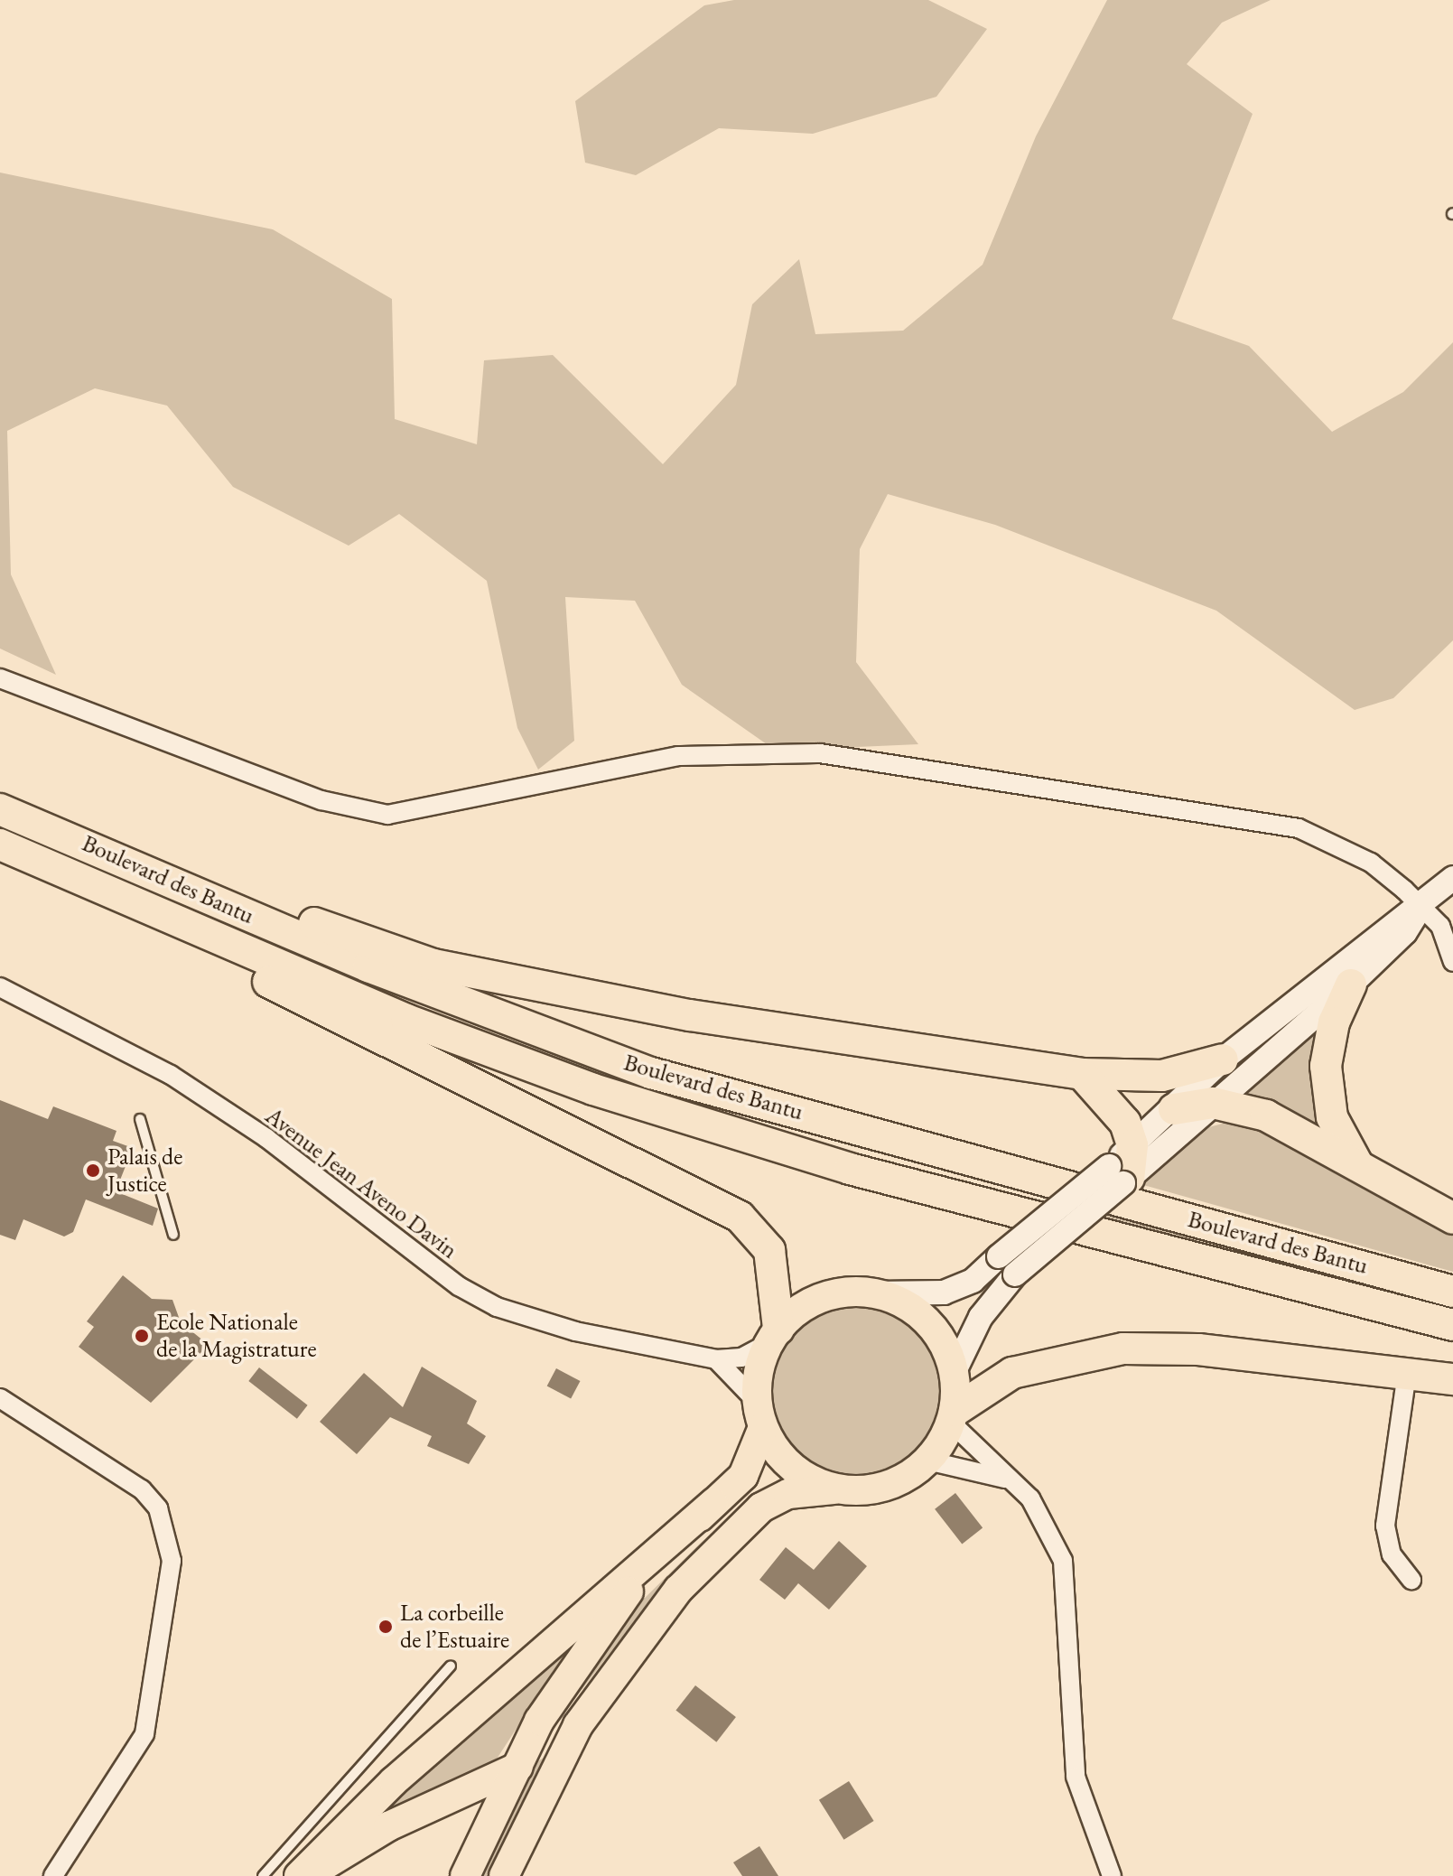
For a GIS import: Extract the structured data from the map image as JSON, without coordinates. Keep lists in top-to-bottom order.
{
  "streets": {
    "highway": ["Boulevard des Bantu"],
    "street": ["Avenue Jean Aveno Davin"]
  },
  "places": ["Palais de Justice", "Ecole Nationale de la Magistrature", "La corbeille de l’Estuaire"]
}
